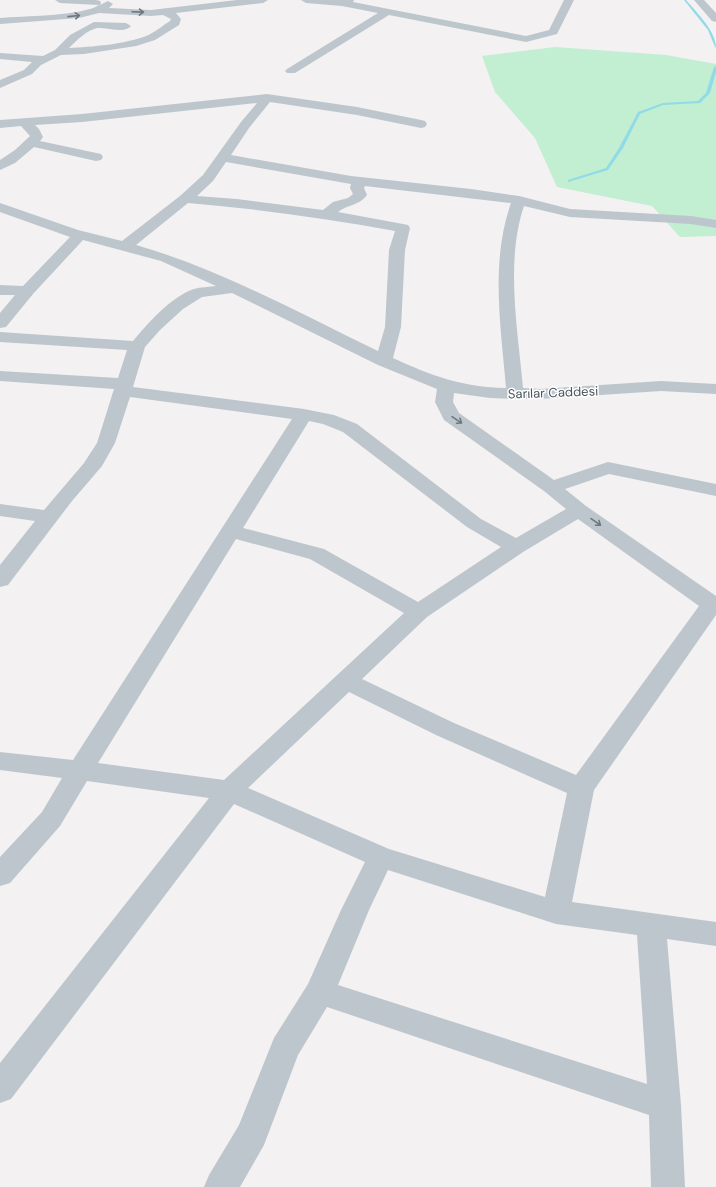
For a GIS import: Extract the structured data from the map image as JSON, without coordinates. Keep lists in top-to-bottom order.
{
  "streets": {
    "street": ["Sarılar Caddesi"]
  }
}
